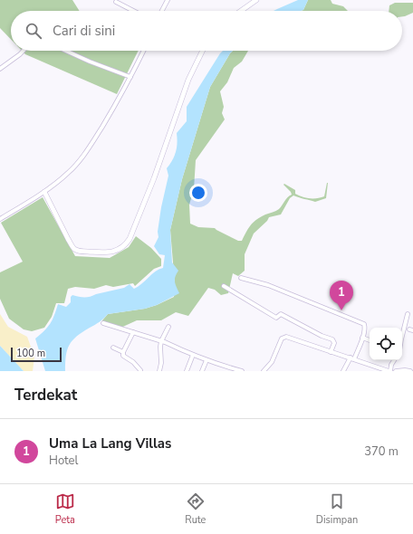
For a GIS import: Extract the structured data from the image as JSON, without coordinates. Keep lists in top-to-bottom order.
{
  "scale_bar": "100 m",
  "page": {
    "search": "Cari di sini",
    "pins": "1",
    "scale": "100 m",
    "heading": "Terdekat",
    "list": [
      {
        "mark": "1",
        "name": "Uma La Lang Villas",
        "note": "Hotel",
        "value": "370 m"
      }
    ],
    "nav": ["Peta", "Rute", "Disimpan"]
  }
}
